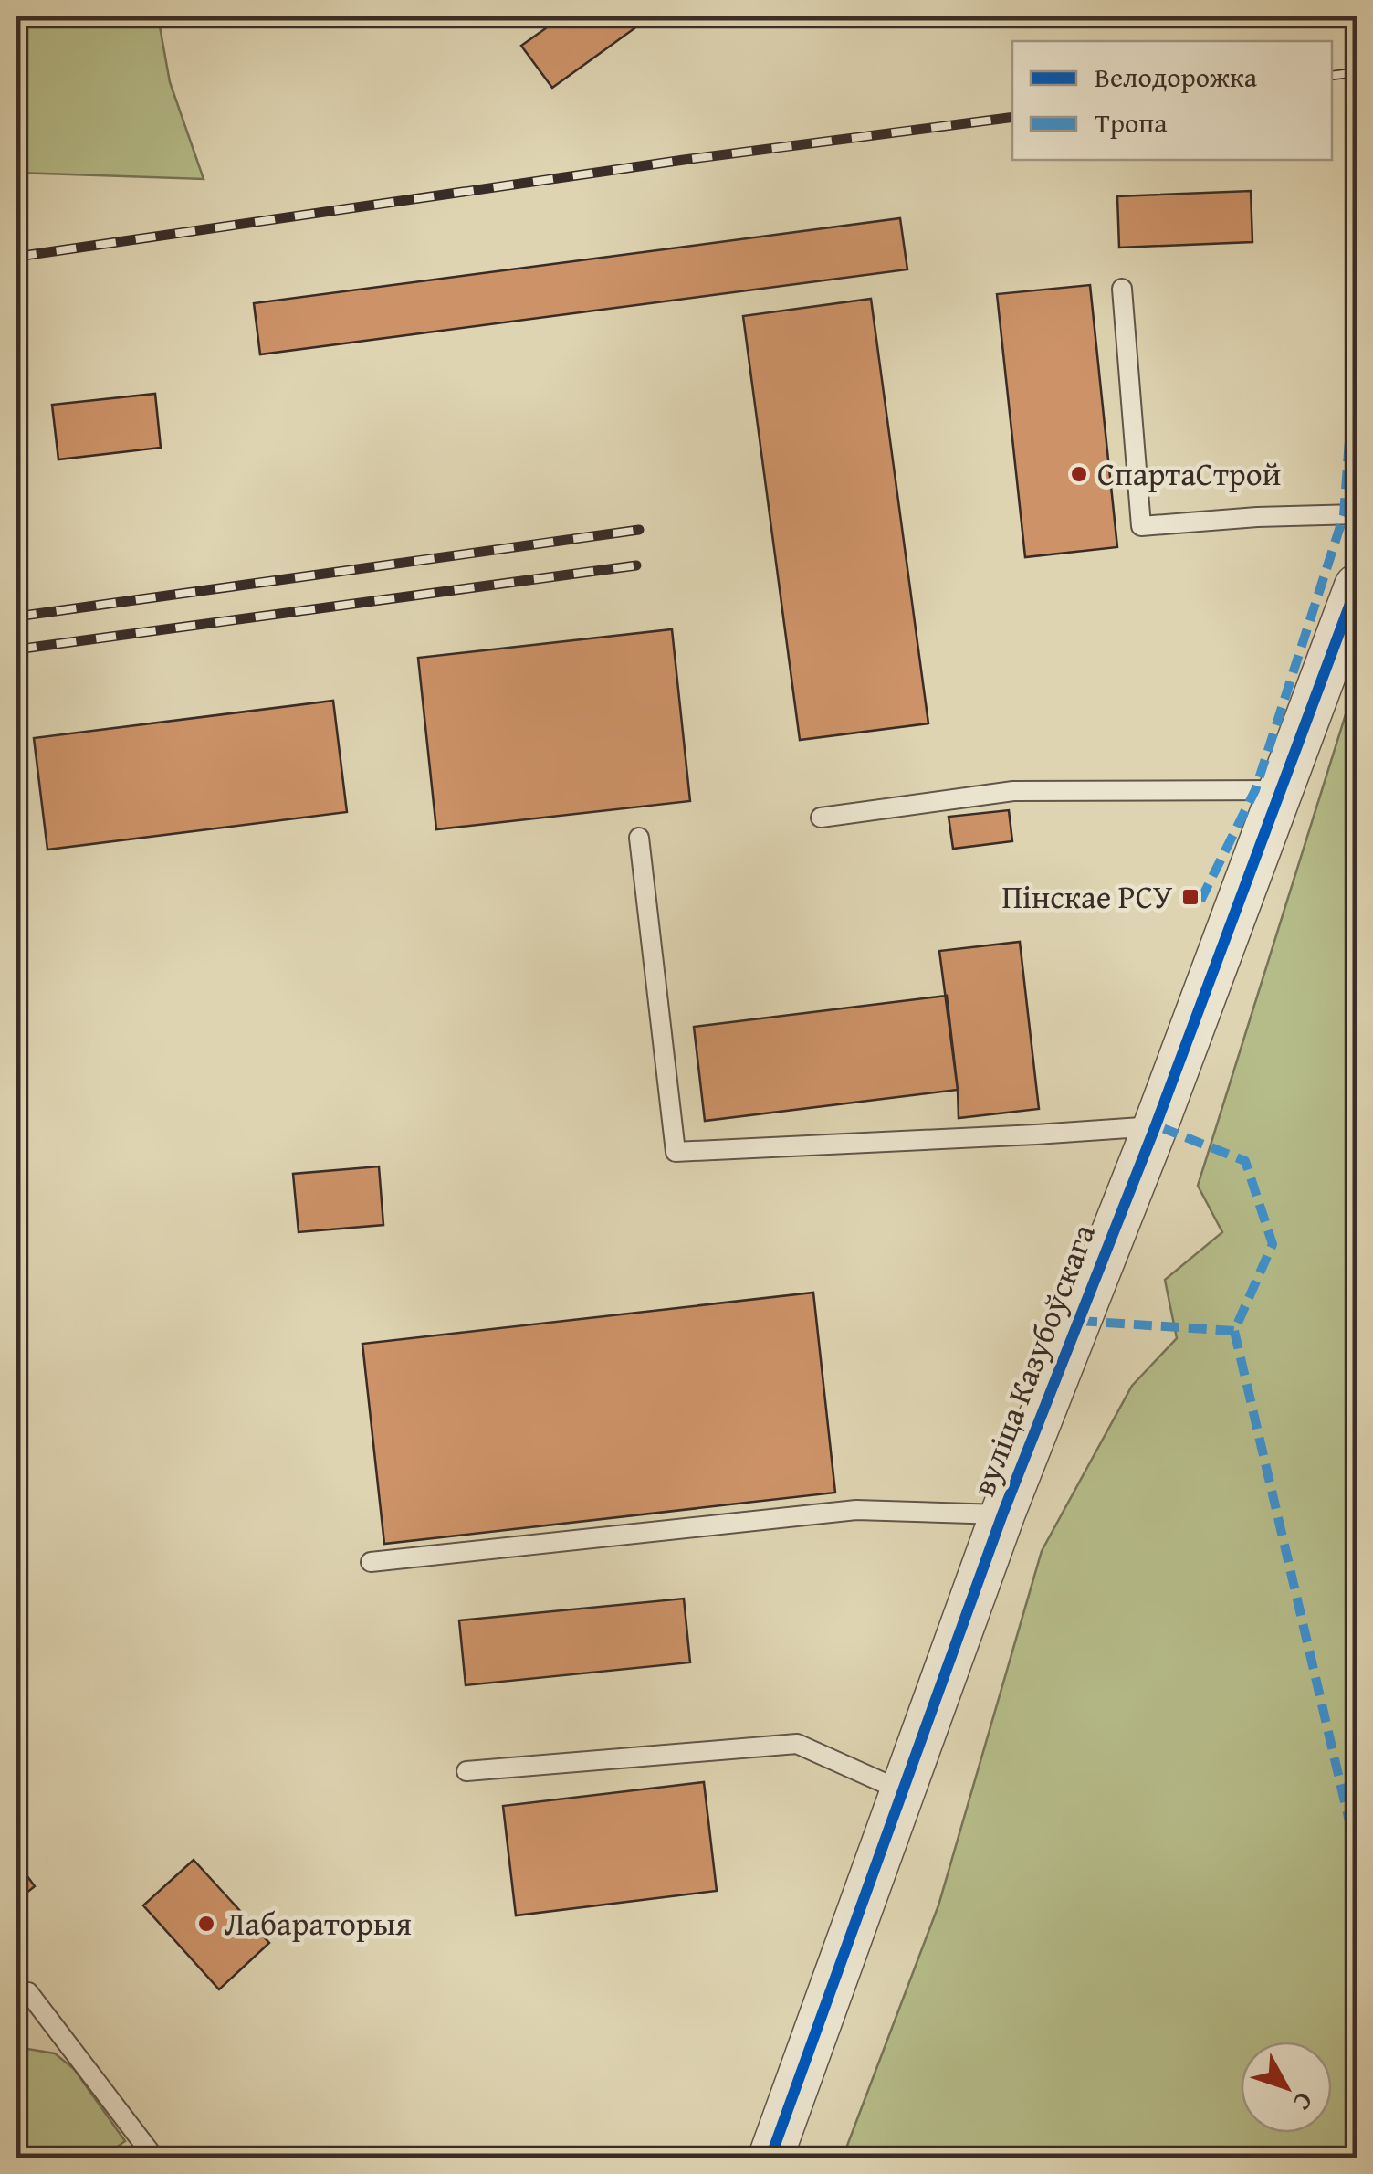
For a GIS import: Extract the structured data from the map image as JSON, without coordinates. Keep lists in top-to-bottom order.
{
  "streets": {
    "street": ["вуліца Казубоўскага"]
  },
  "places": {
    "other": ["СпартаСтрой", "Лабараторыя"],
    "transit": ["Пінскае РСУ"]
  },
  "legend": ["Велодорожка", "Тропа"],
  "north": "bottom right"
}
